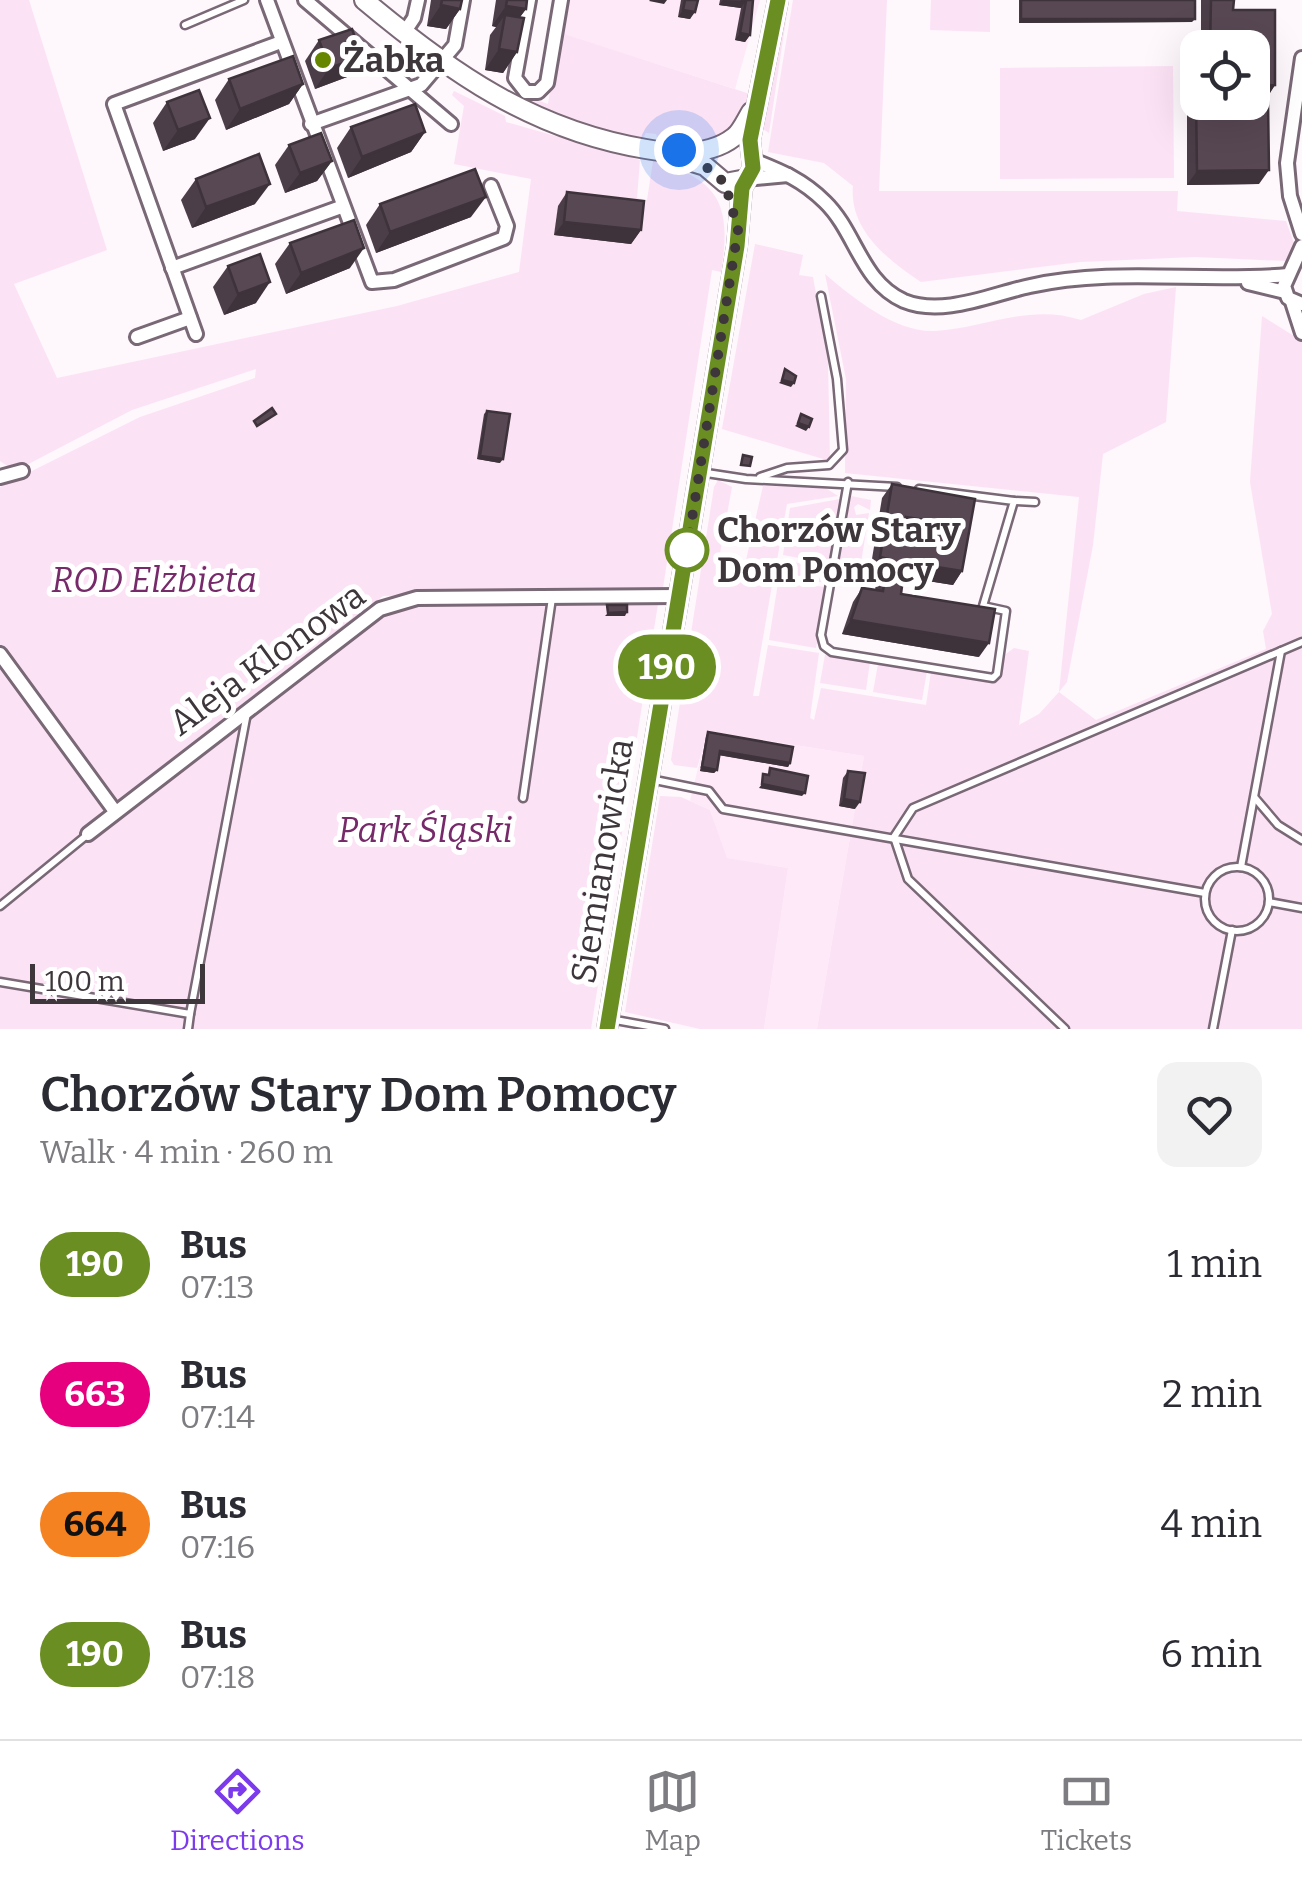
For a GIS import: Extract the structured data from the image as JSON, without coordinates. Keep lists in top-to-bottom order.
{
  "streets": {
    "street": ["Aleja Klonowa", "Siemianowicka"]
  },
  "crossings": [
    ["Aleja Klonowa", "Siemianowicka"]
  ],
  "parks": ["ROD Elżbieta", "Park Śląski"],
  "places": ["Żabka", "Chorzów Stary Dom Pomocy"],
  "lines": ["bus line 190"],
  "scale_bar": "100 m",
  "page": {
    "on_map": "190",
    "scale": "100 m",
    "heading": ["Chorzów Stary Dom Pomocy", "Walk · 4 min · 260 m"],
    "list": [
      {
        "mark": "190",
        "name": "Bus",
        "note": "07:13",
        "value": "1 min"
      },
      {
        "mark": "663",
        "name": "Bus",
        "note": "07:14",
        "value": "2 min"
      },
      {
        "mark": "664",
        "name": "Bus",
        "note": "07:16",
        "value": "4 min"
      },
      {
        "mark": "190",
        "name": "Bus",
        "note": "07:18",
        "value": "6 min"
      }
    ],
    "tabs": ["Directions", "Map", "Tickets"]
  }
}
